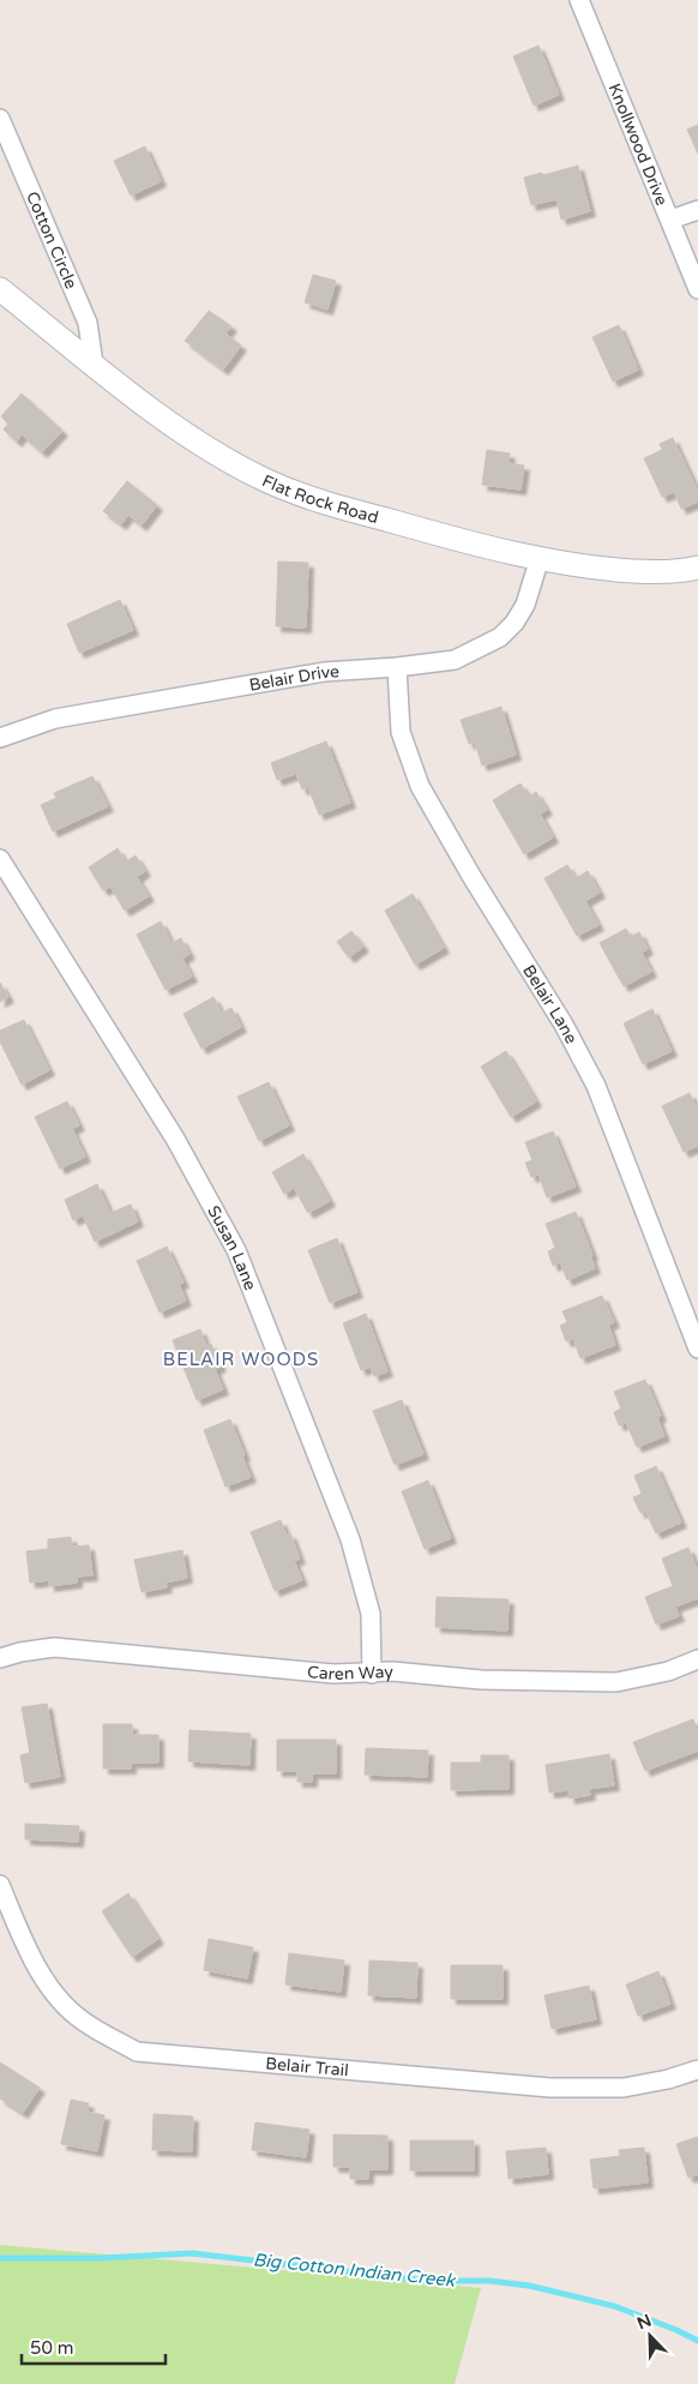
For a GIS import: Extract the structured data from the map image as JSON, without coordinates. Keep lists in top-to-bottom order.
{
  "streets": {
    "street": [
      "Knollwood Drive",
      "Cotton Circle",
      "Flat Rock Road",
      "Belair Drive",
      "Belair Lane",
      "Susan Lane",
      "Caren Way",
      "Belair Trail"
    ]
  },
  "crossings": [
    ["Cotton Circle", "Flat Rock Road"],
    ["Flat Rock Road", "Belair Drive"],
    ["Belair Drive", "Belair Lane"],
    ["Susan Lane", "Caren Way"]
  ],
  "districts": ["BELAIR WOODS"],
  "water": ["Big Cotton Indian Creek"],
  "scale_bar": "50 m",
  "north": "top left"
}
